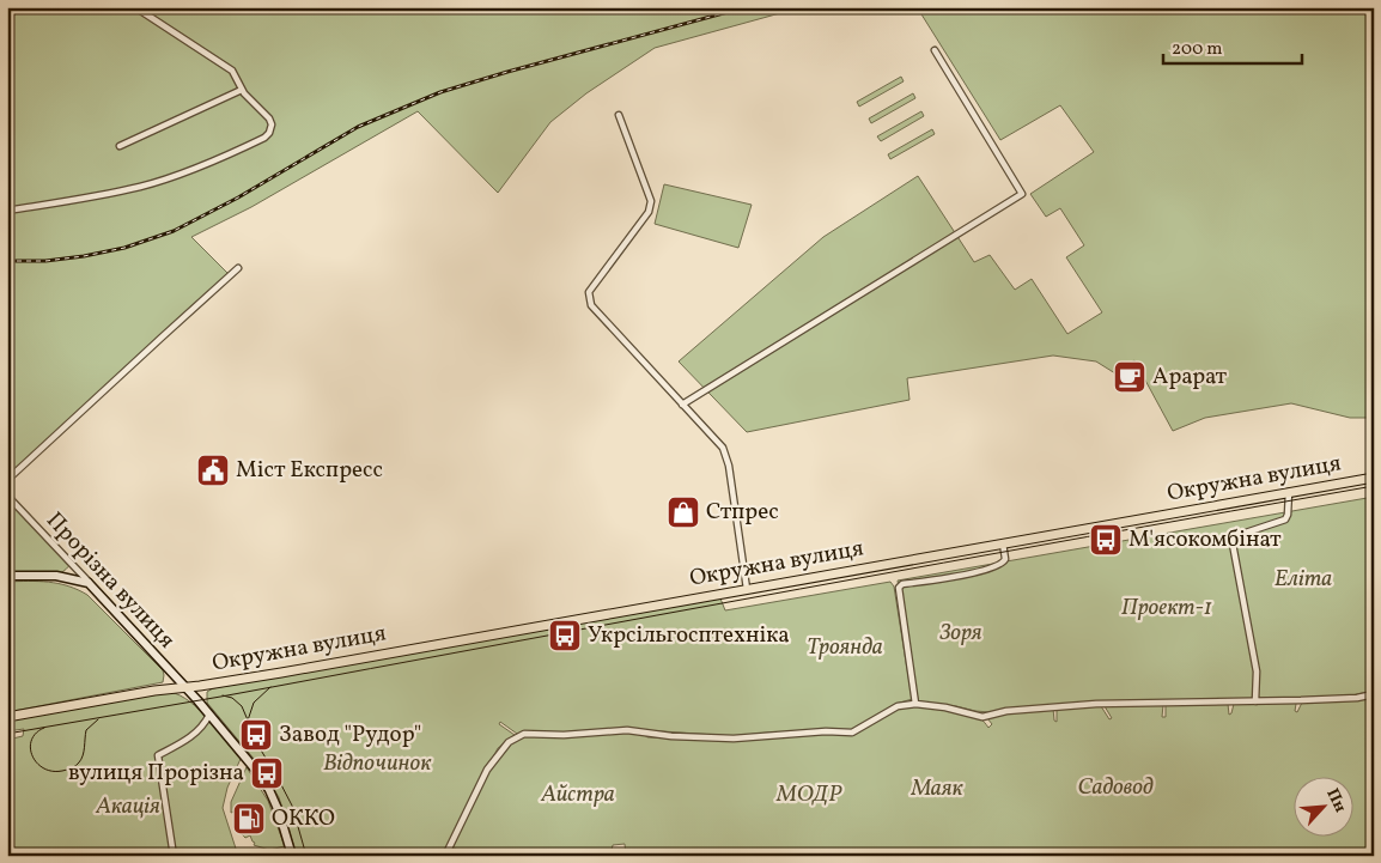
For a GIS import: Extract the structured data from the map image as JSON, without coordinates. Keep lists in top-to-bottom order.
{
  "streets": {
    "main road": ["Окружна вулиця"],
    "street": ["Прорізна вулиця"]
  },
  "crossings": [
    ["Окружна вулиця", "Прорізна вулиця"]
  ],
  "parks": [
    "Еліта",
    "Проект-1",
    "Зоря",
    "Троянда",
    "Відпочинок",
    "Садовод",
    "Маяк",
    "Айстра",
    "МОДР",
    "Акація"
  ],
  "places": {
    "cafe": ["Арарат"],
    "public building": ["Міст Експресс"],
    "shop": ["Стпрес"],
    "bus stop": [
      "М'ясокомбінат",
      "Укрсільгосптехніка",
      "Завод \"Рудор\"",
      "вулиця Прорізна"
    ],
    "fuel station": ["ОККО"]
  },
  "scale_bar": "200 m",
  "north": "top right"
}
